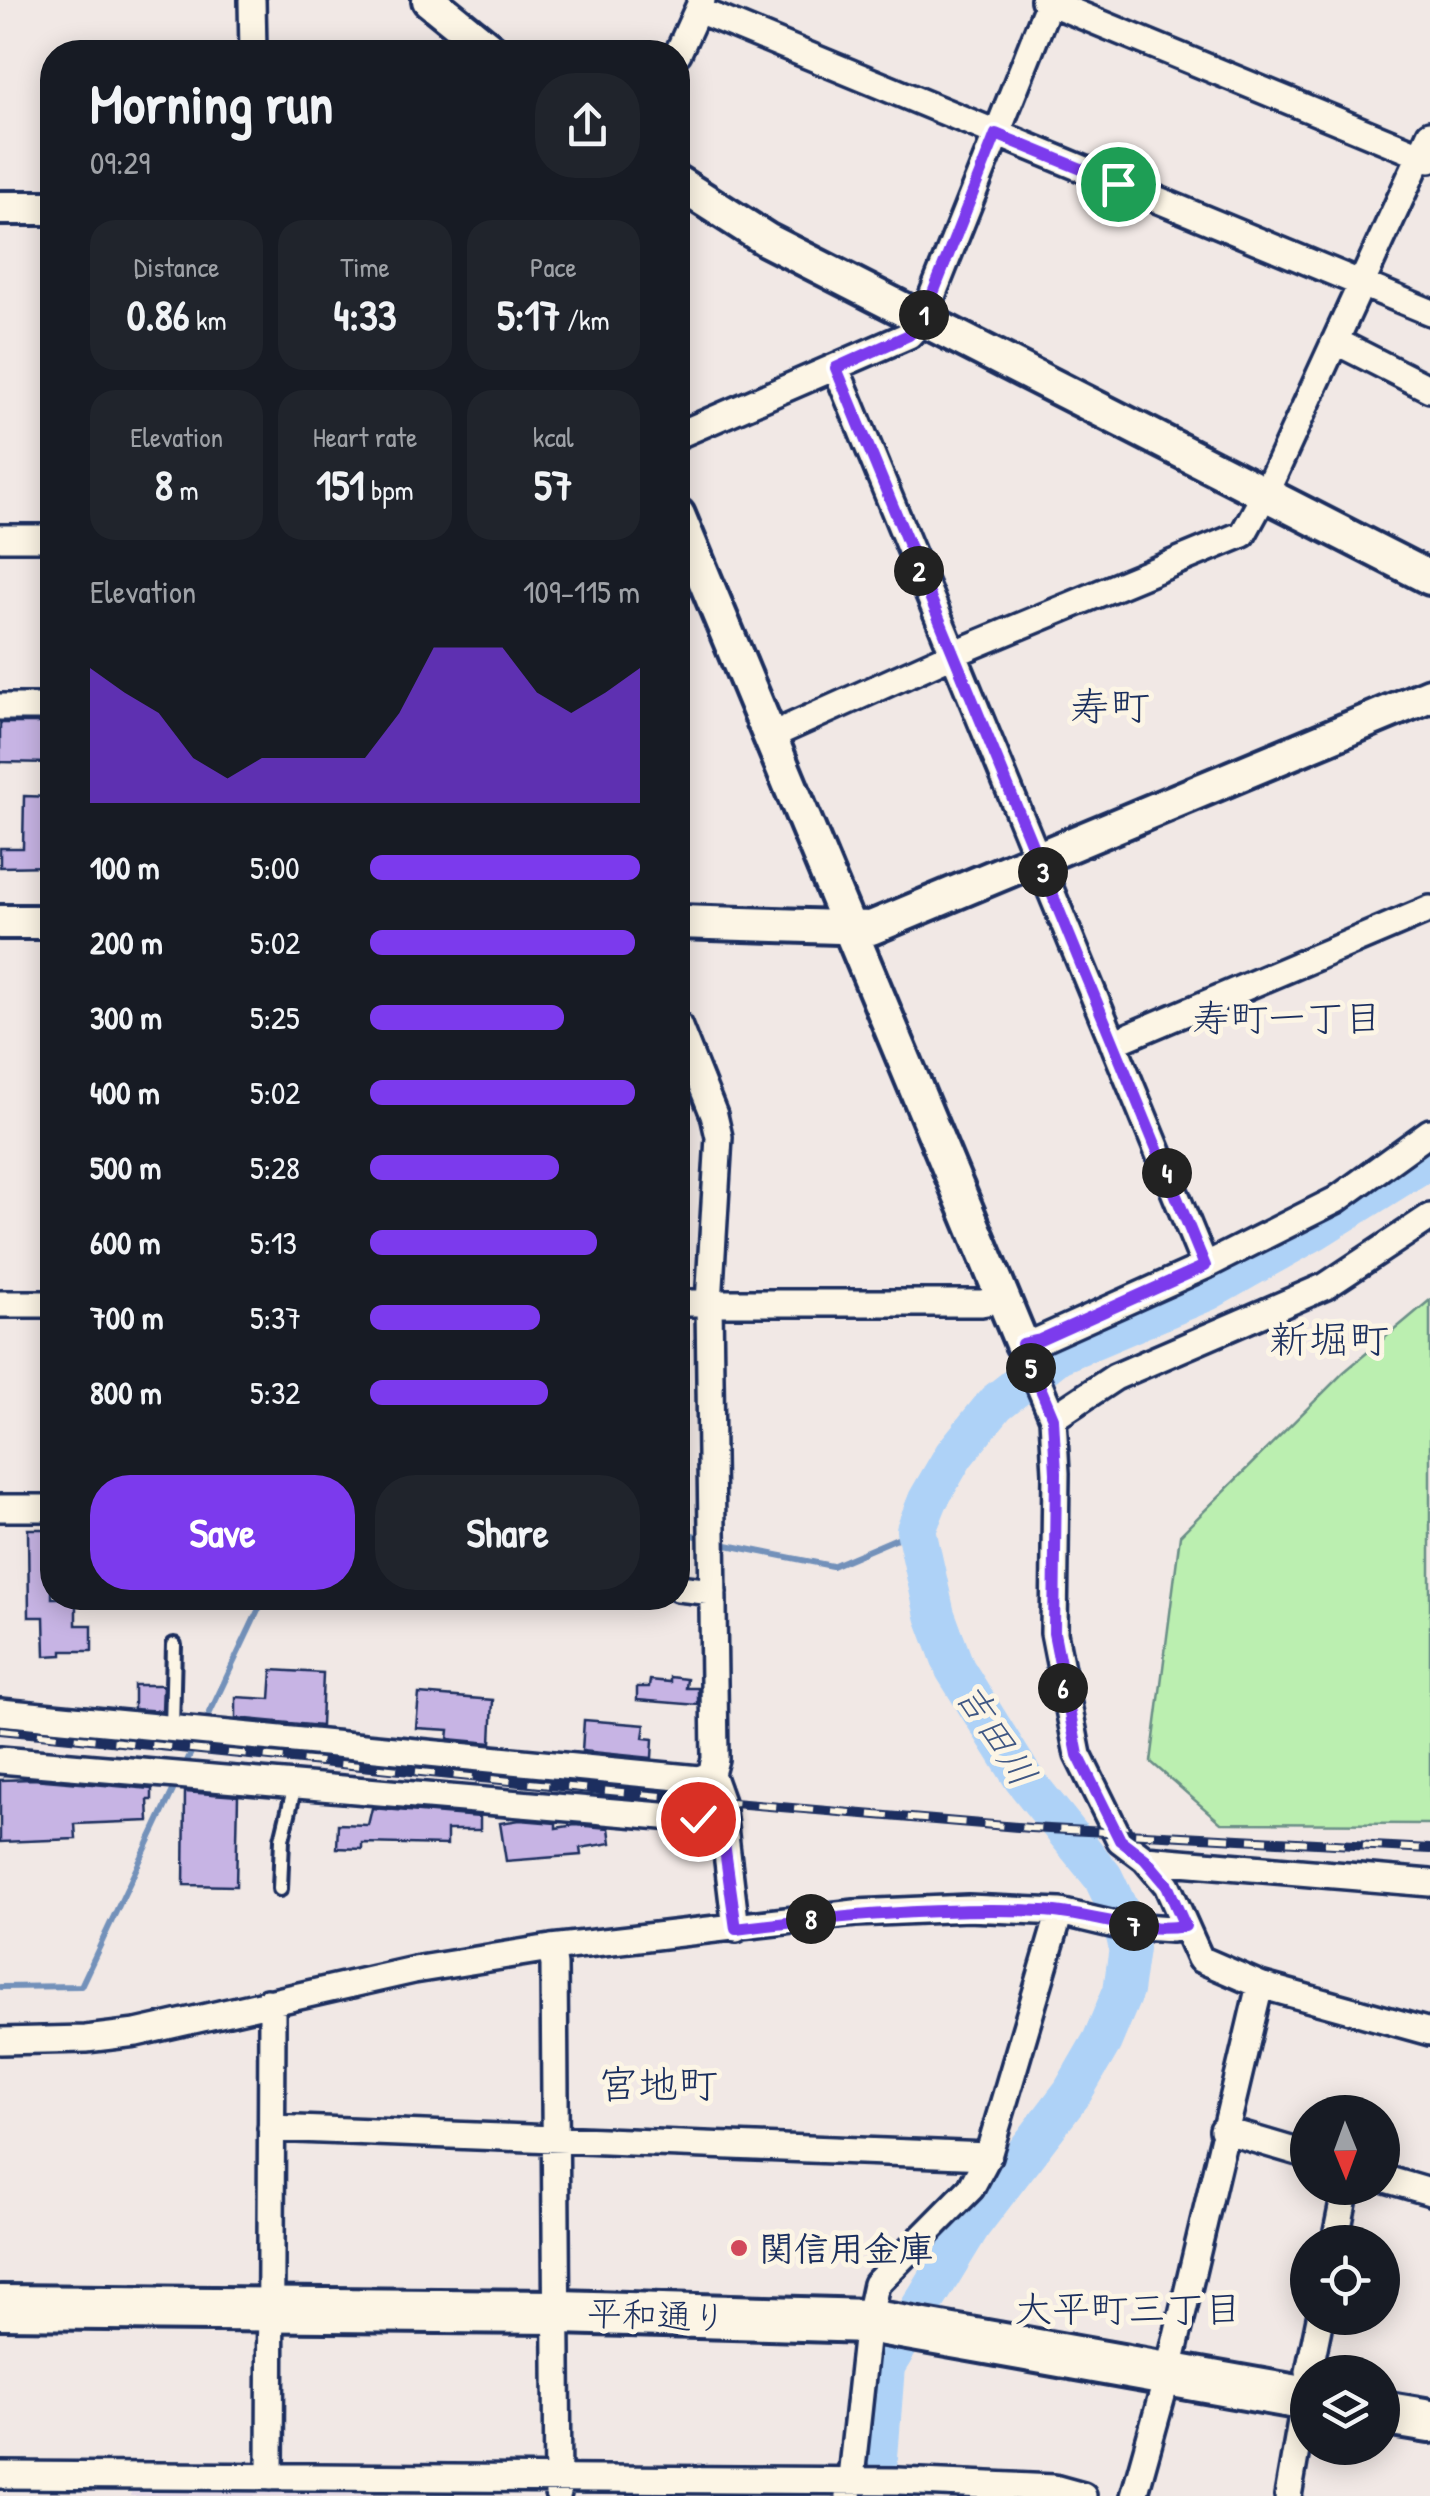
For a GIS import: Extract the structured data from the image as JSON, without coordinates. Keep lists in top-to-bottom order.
{
  "streets": {
    "highway": ["平和通り"]
  },
  "districts": [
    "寿町",
    "寿町一丁目",
    "新堀町",
    "宮地町",
    "大平町三丁目"
  ],
  "water": ["吉田川"],
  "places": ["関信用金庫"],
  "north": "bottom",
  "page": {
    "heading": ["Morning run", "09:29"],
    "stats": [
      ["Distance", "0.86 km"],
      ["Time", "4:33"],
      ["Pace", "5:17 /km"],
      ["Elevation", "8 m"],
      ["Heart rate", "151 bpm"],
      ["kcal", "57"]
    ],
    "pins": [
      "1",
      "2",
      "3",
      "4",
      "5",
      "6",
      "8",
      "7"
    ],
    "chart": ["Elevation", "109–115 m"],
    "list": [
      {
        "name": "100 m",
        "note": "5:00"
      },
      {
        "name": "200 m",
        "note": "5:02"
      },
      {
        "name": "300 m",
        "note": "5:25"
      },
      {
        "name": "400 m",
        "note": "5:02"
      },
      {
        "name": "500 m",
        "note": "5:28"
      },
      {
        "name": "600 m",
        "note": "5:13"
      },
      {
        "name": "700 m",
        "note": "5:37"
      },
      {
        "name": "800 m",
        "note": "5:32"
      }
    ],
    "buttons": ["Save", "Share"]
  }
}
